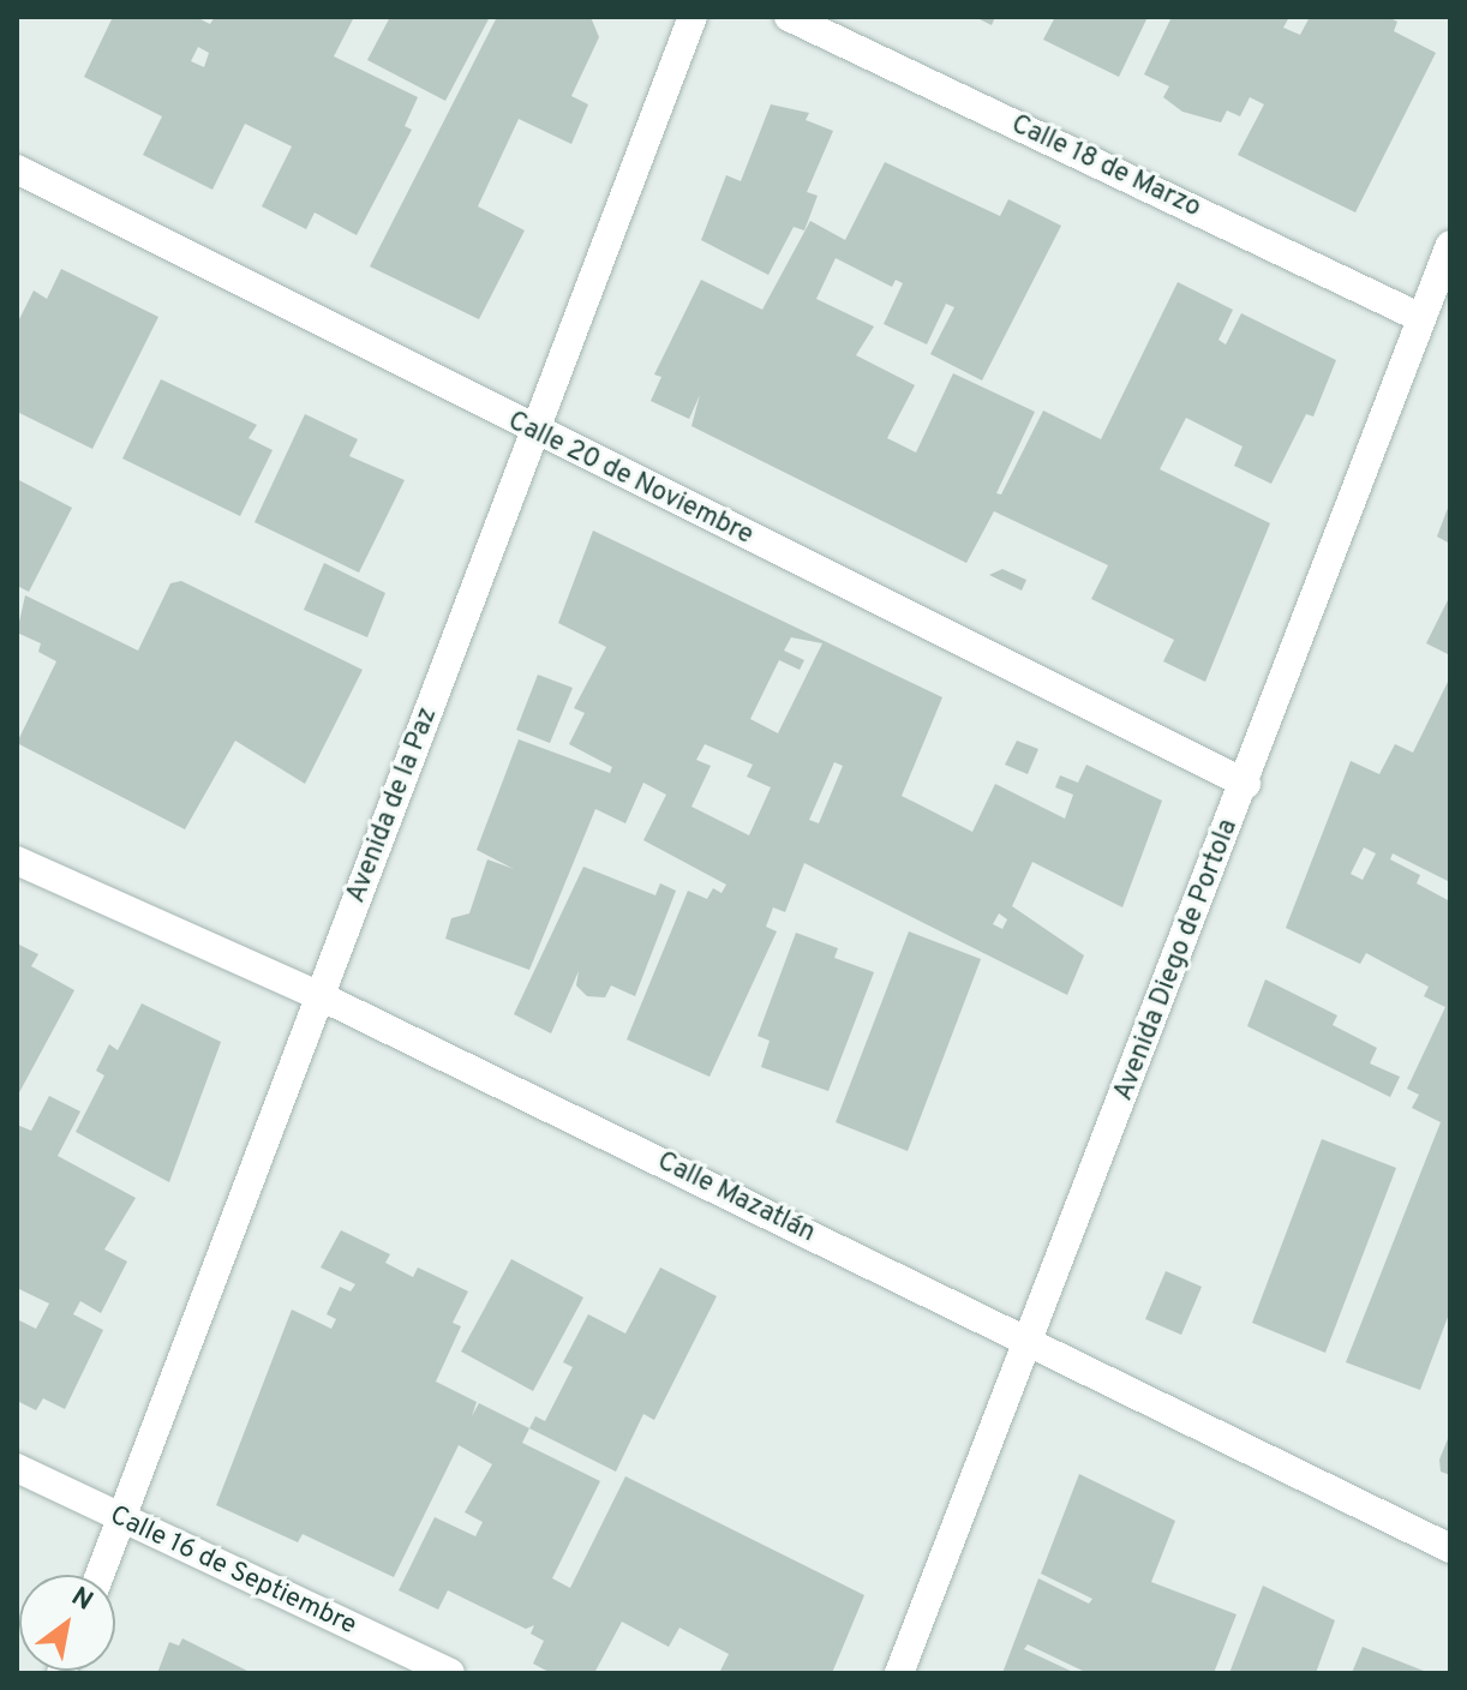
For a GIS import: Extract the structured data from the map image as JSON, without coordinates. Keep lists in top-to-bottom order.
{
  "streets": {
    "street": [
      "Calle 18 de Marzo",
      "Calle 20 de Noviembre",
      "Avenida de la Paz",
      "Avenida Diego de Portola",
      "Calle Mazatlán",
      "Calle 16 de Septiembre"
    ]
  },
  "crossings": [
    ["Calle 18 de Marzo", "Avenida Diego de Portola"],
    ["Calle 20 de Noviembre", "Avenida de la Paz"],
    ["Calle 20 de Noviembre", "Avenida Diego de Portola"],
    ["Avenida de la Paz", "Calle Mazatlán"],
    ["Avenida de la Paz", "Calle 16 de Septiembre"],
    ["Avenida Diego de Portola", "Calle Mazatlán"]
  ],
  "north": "top right"
}
